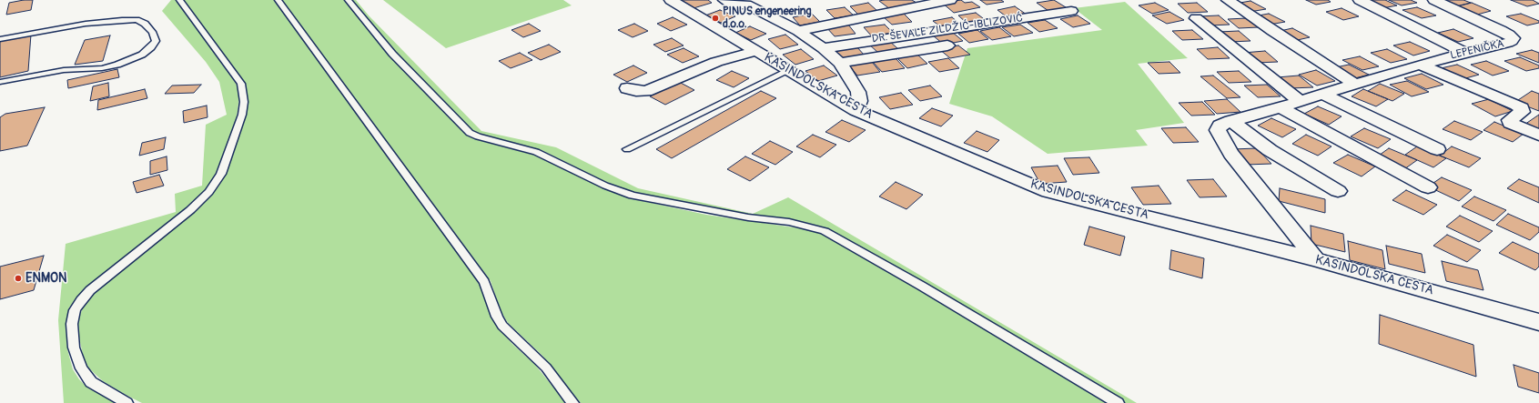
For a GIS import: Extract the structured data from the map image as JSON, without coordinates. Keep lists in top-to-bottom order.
{
  "streets": {
    "street": ["DR. ŠEVALE ZILDŽIĆ-IBLIZOVIĆ", "LEPENIČKA", "KASINDOLSKA CESTA"]
  },
  "crossings": [
    ["LEPENIČKA", "KASINDOLSKA CESTA"]
  ],
  "places": ["PINUS engeneering d.o.o.", "ENMON"]
}
